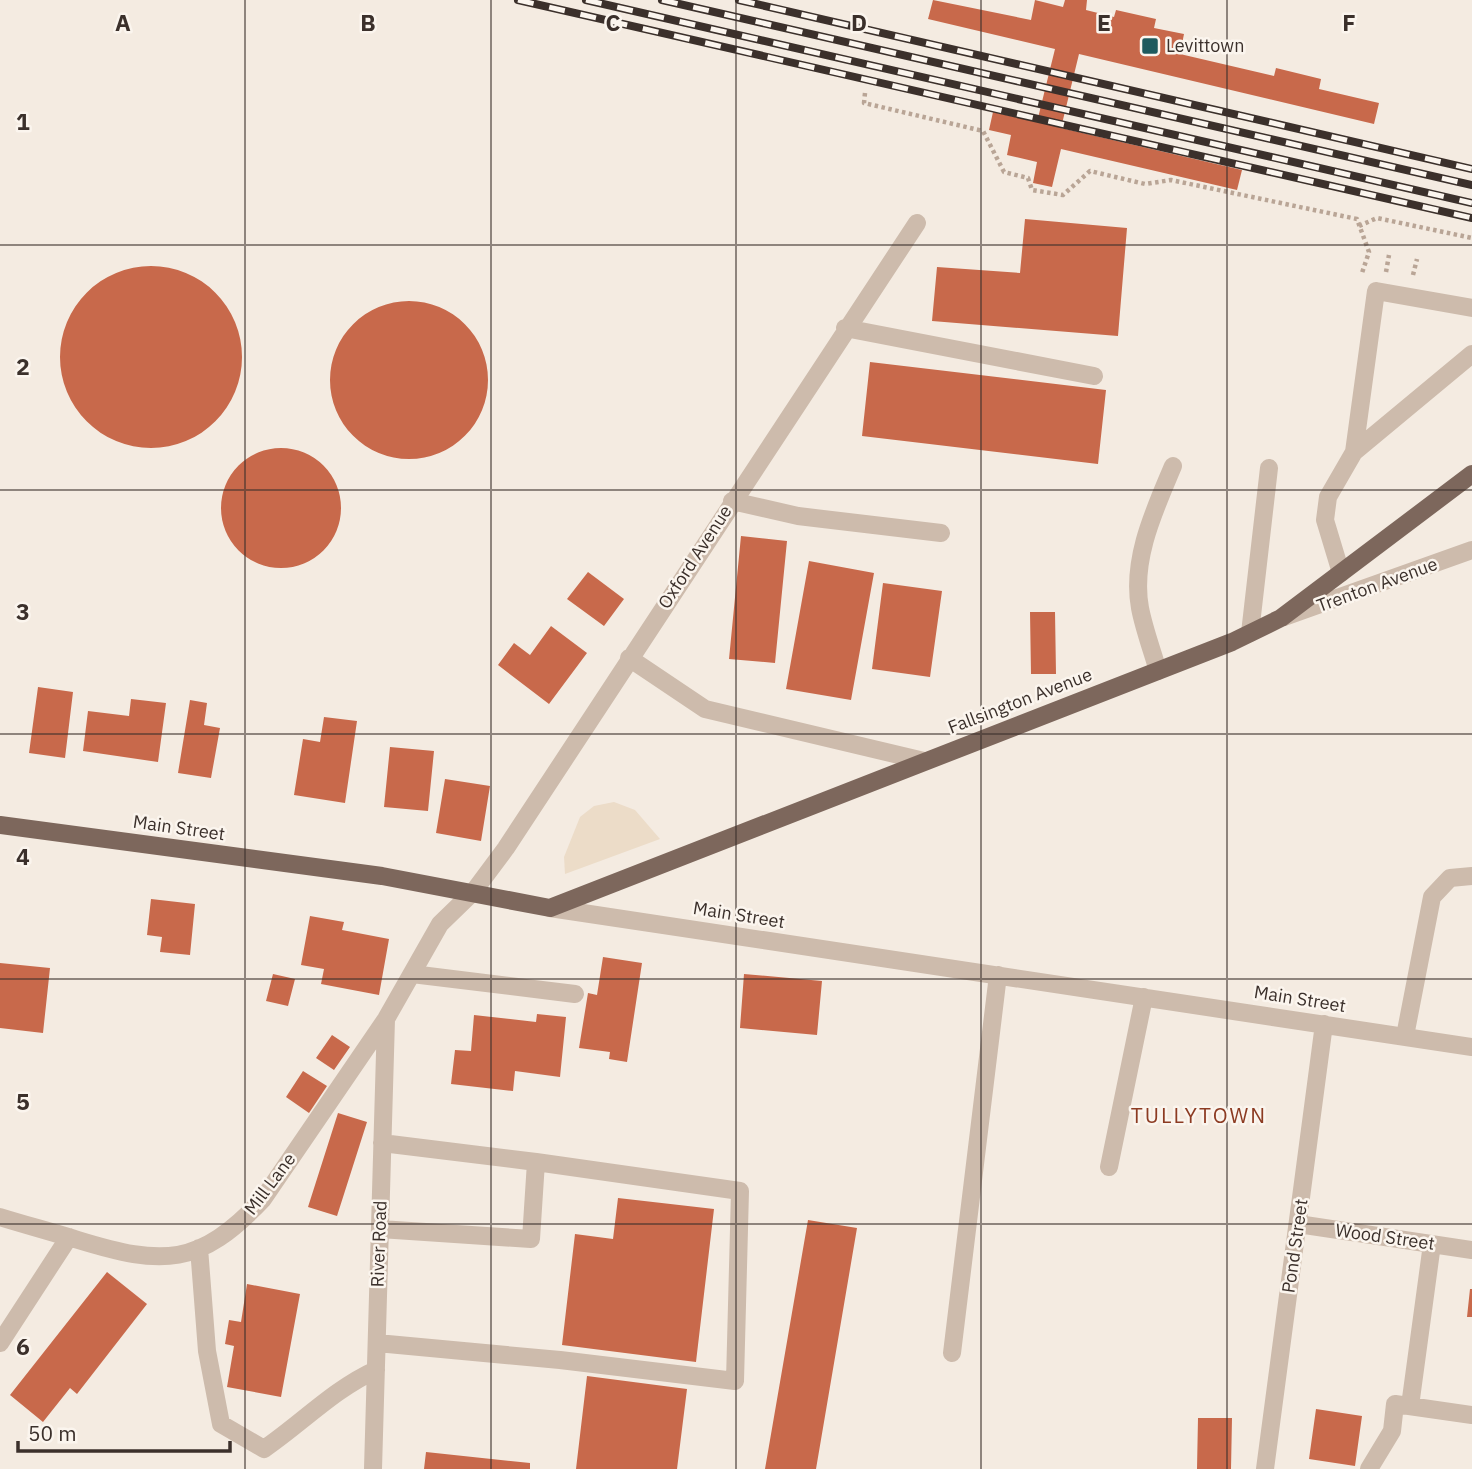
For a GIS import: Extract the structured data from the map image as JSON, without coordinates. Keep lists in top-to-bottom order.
{
  "streets": {
    "main road": ["Fallsington Avenue", "Main Street"],
    "street": [
      "Oxford Avenue",
      "Trenton Avenue",
      "Mill Lane",
      "Wood Street",
      "River Road",
      "Pond Street"
    ]
  },
  "crossings": [
    ["Oxford Avenue", "Main Street"],
    ["Oxford Avenue", "Mill Lane"],
    ["Trenton Avenue", "Fallsington Avenue"],
    ["Fallsington Avenue", "Main Street"],
    ["Main Street", "Mill Lane"],
    ["Main Street", "Pond Street"],
    ["Mill Lane", "River Road"],
    ["Wood Street", "Pond Street"]
  ],
  "districts": ["TULLYTOWN"],
  "places": {
    "transit": ["Levittown"]
  },
  "scale_bar": "50 m",
  "grid": {
    "columns": [
      "A",
      "B",
      "C",
      "D",
      "E",
      "F"
    ],
    "rows": [
      "1",
      "2",
      "3",
      "4",
      "5",
      "6"
    ]
  }
}
